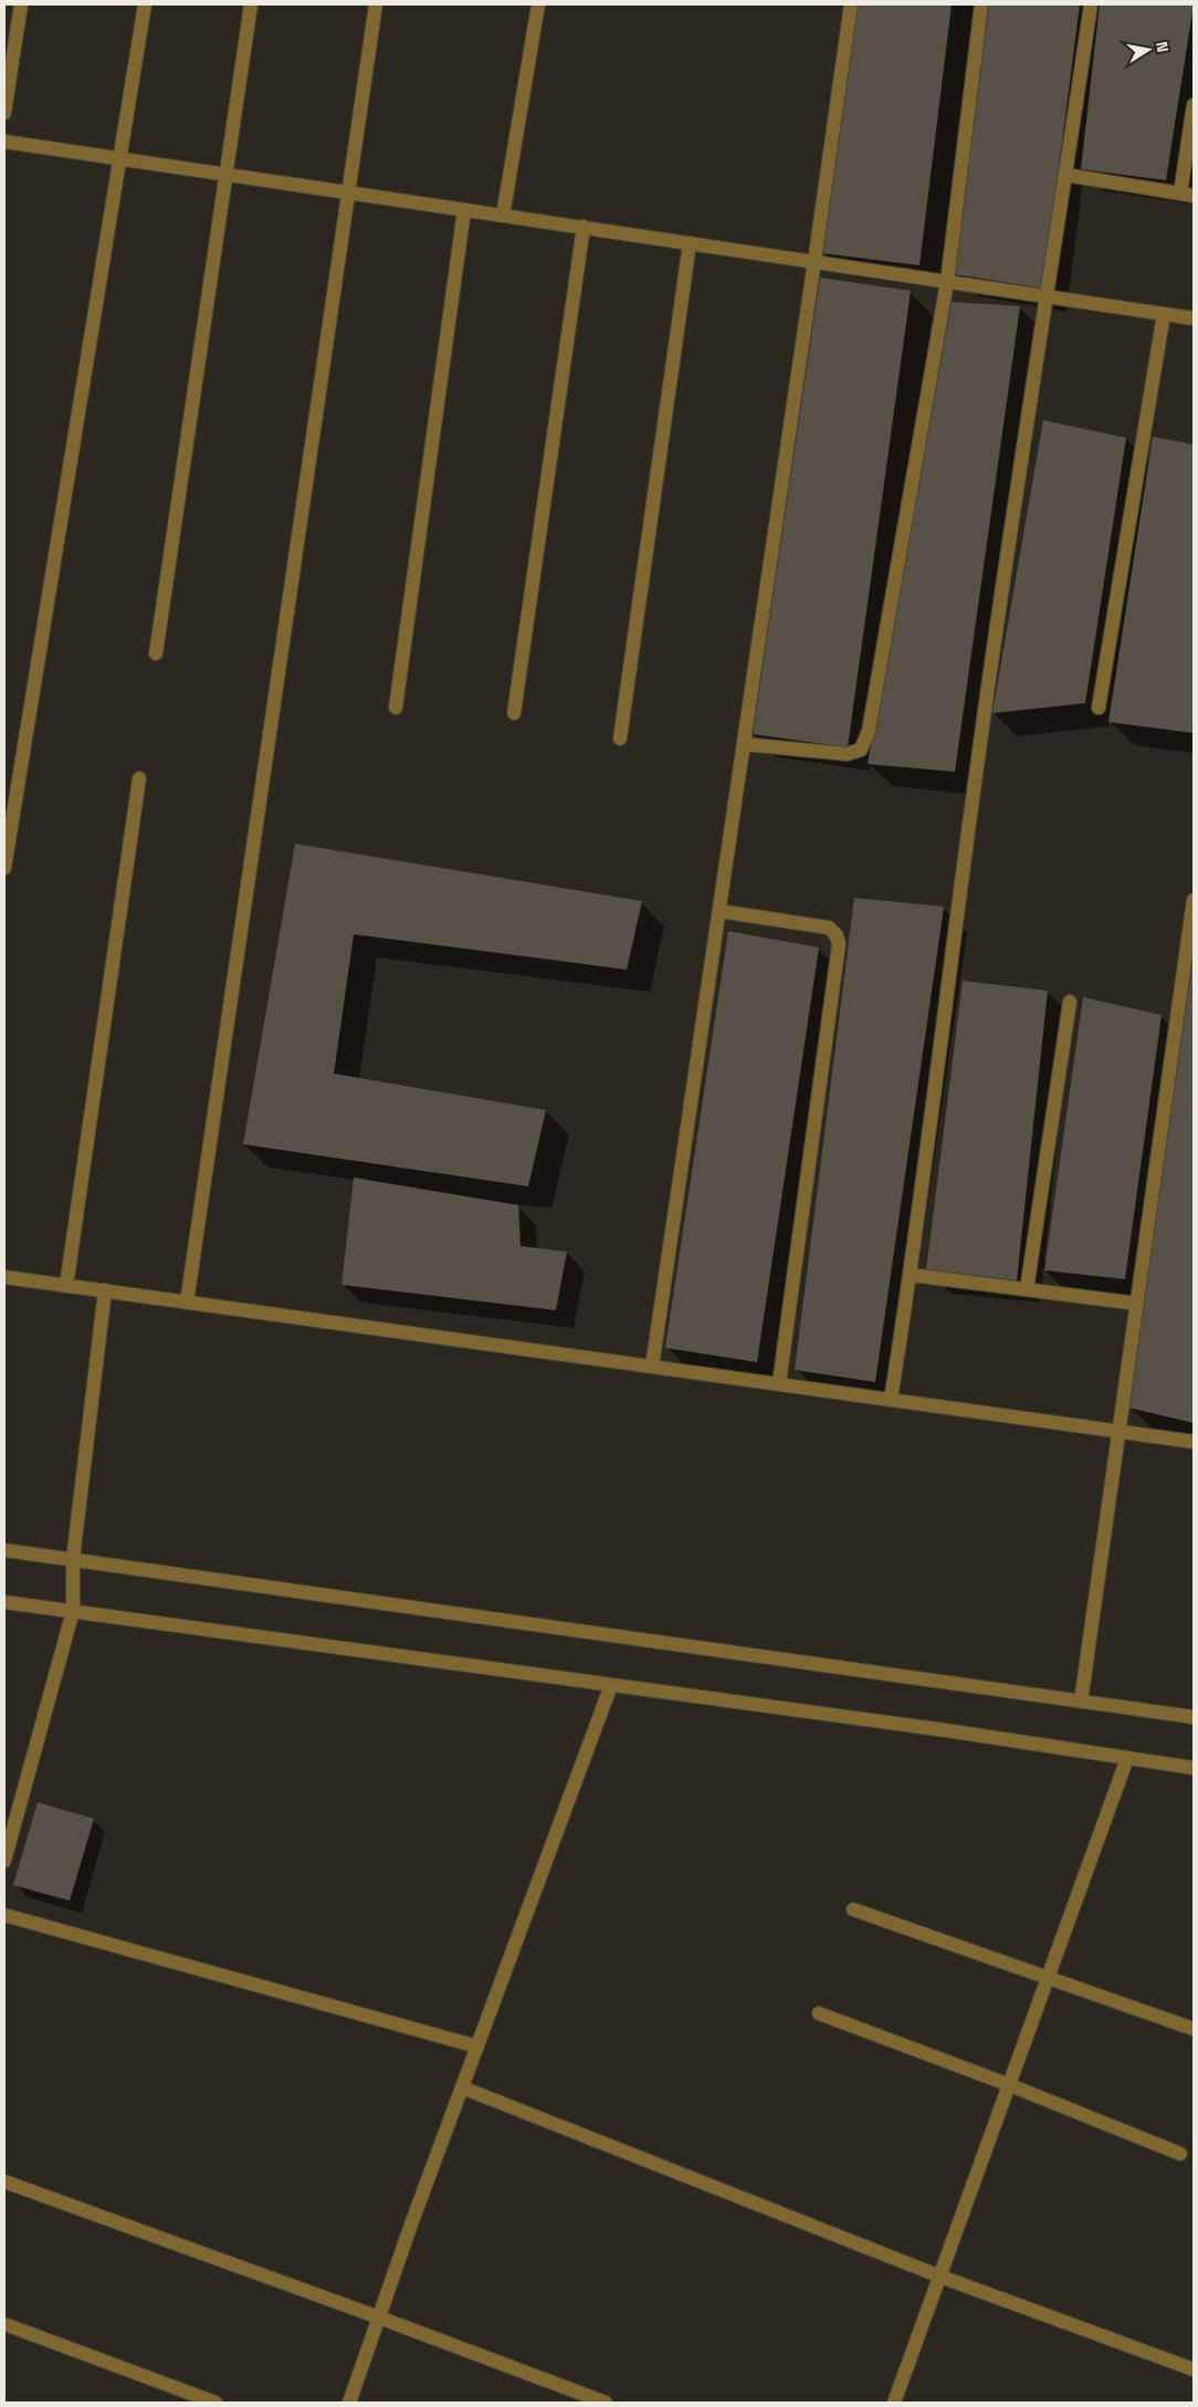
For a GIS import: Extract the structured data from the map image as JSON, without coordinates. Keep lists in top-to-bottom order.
{
  "north": "right"
}
